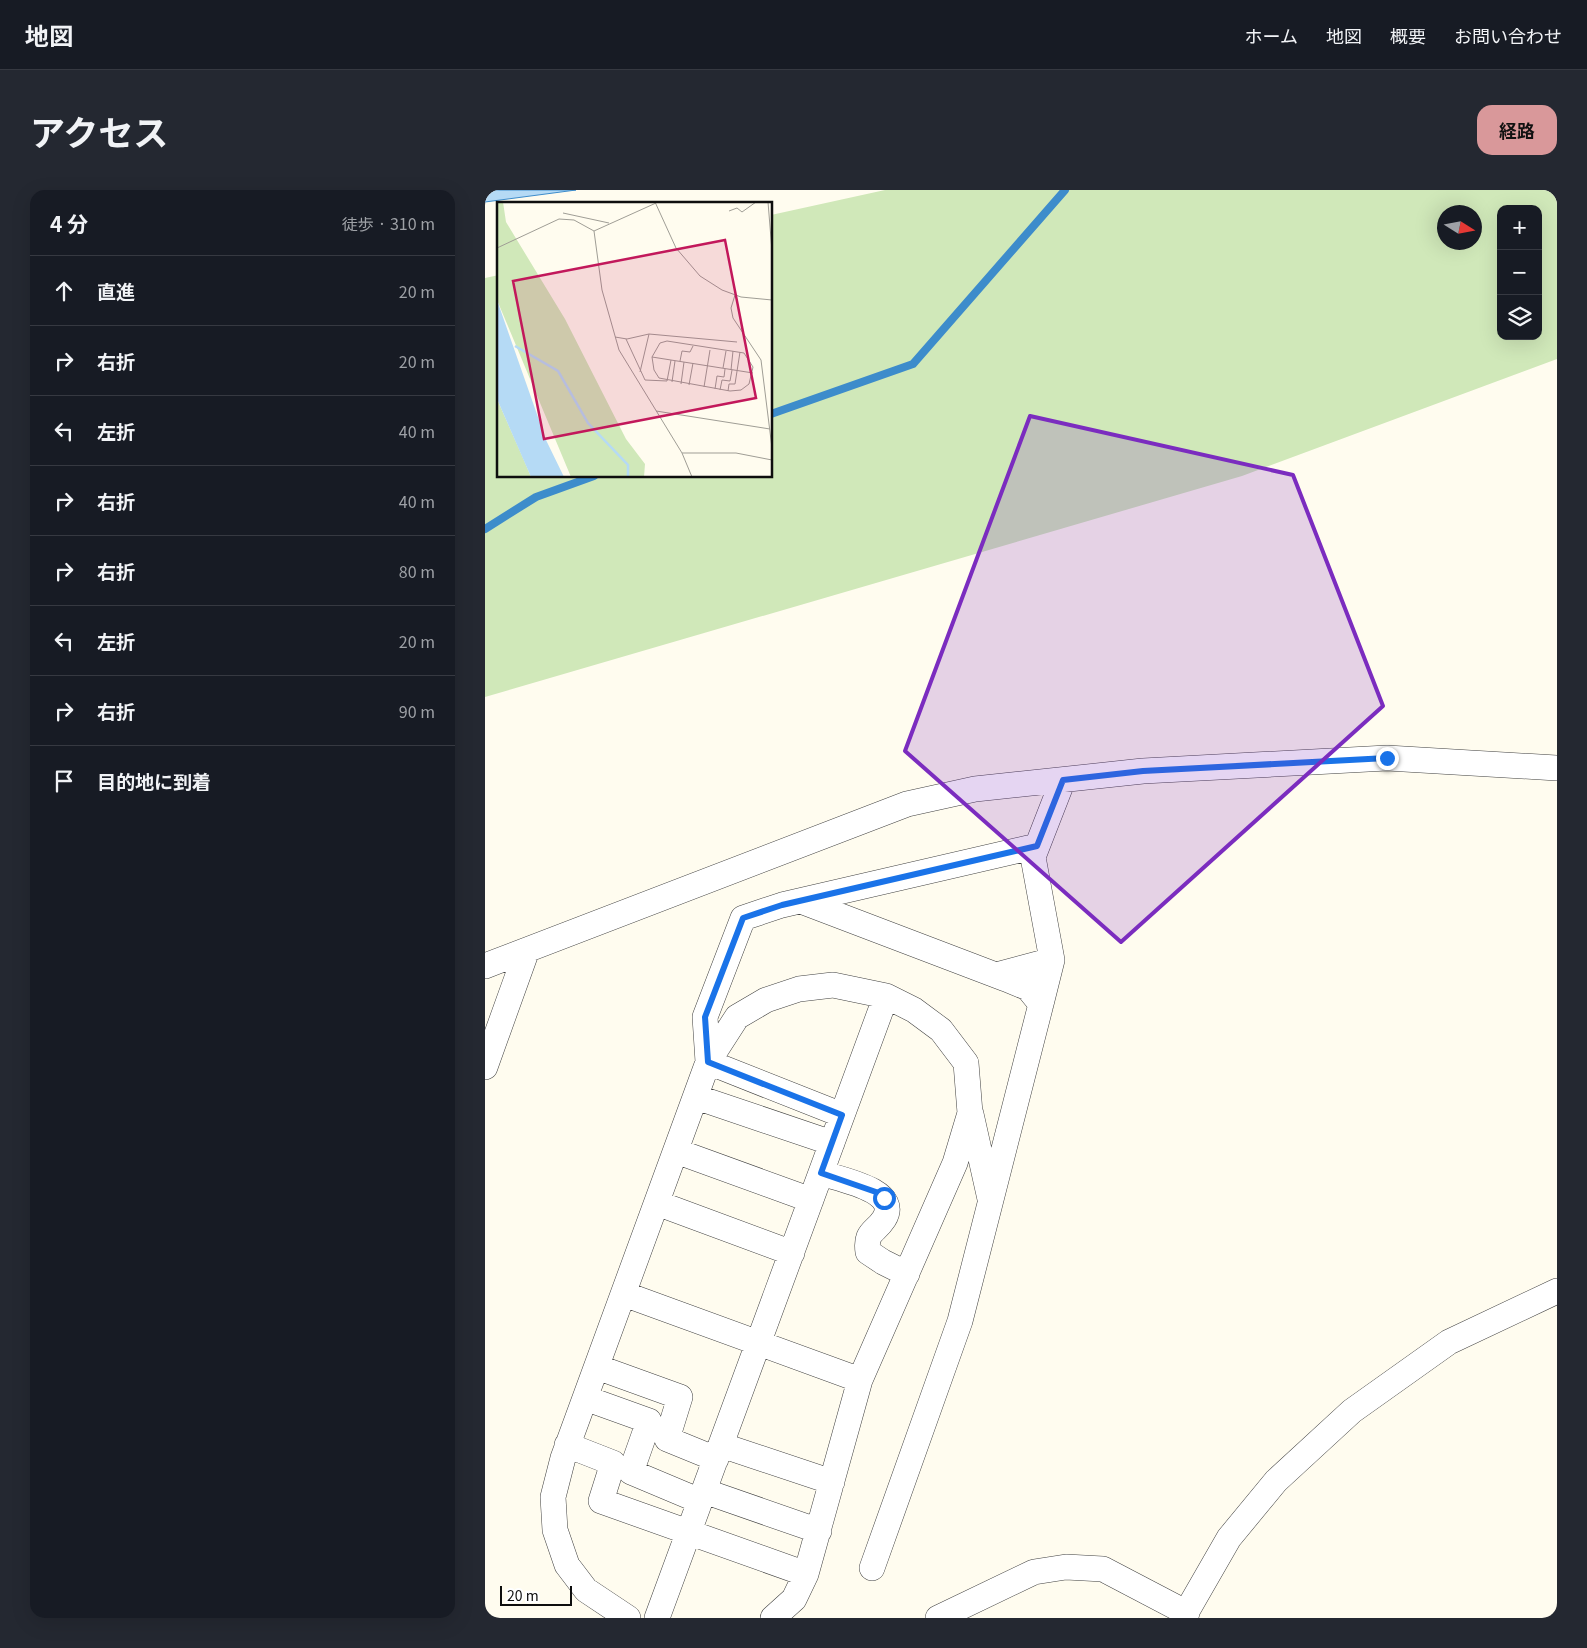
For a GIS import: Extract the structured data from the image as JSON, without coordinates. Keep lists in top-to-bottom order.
{
  "scale_bar": "20 m",
  "north": "right",
  "page": {
    "header": "地図",
    "nav": [
      "ホーム",
      "地図",
      "概要",
      "お問い合わせ"
    ],
    "title": "アクセス",
    "buttons": "経路",
    "heading": ["4 分", "徒歩 · 310 m"],
    "map_buttons": ["+", "−"],
    "list": [
      ["直進", "20 m"],
      ["右折", "20 m"],
      ["左折", "40 m"],
      ["右折", "40 m"],
      ["右折", "80 m"],
      ["左折", "20 m"],
      ["右折", "90 m"],
      "目的地に到着"
    ],
    "scale": "20 m"
  }
}
